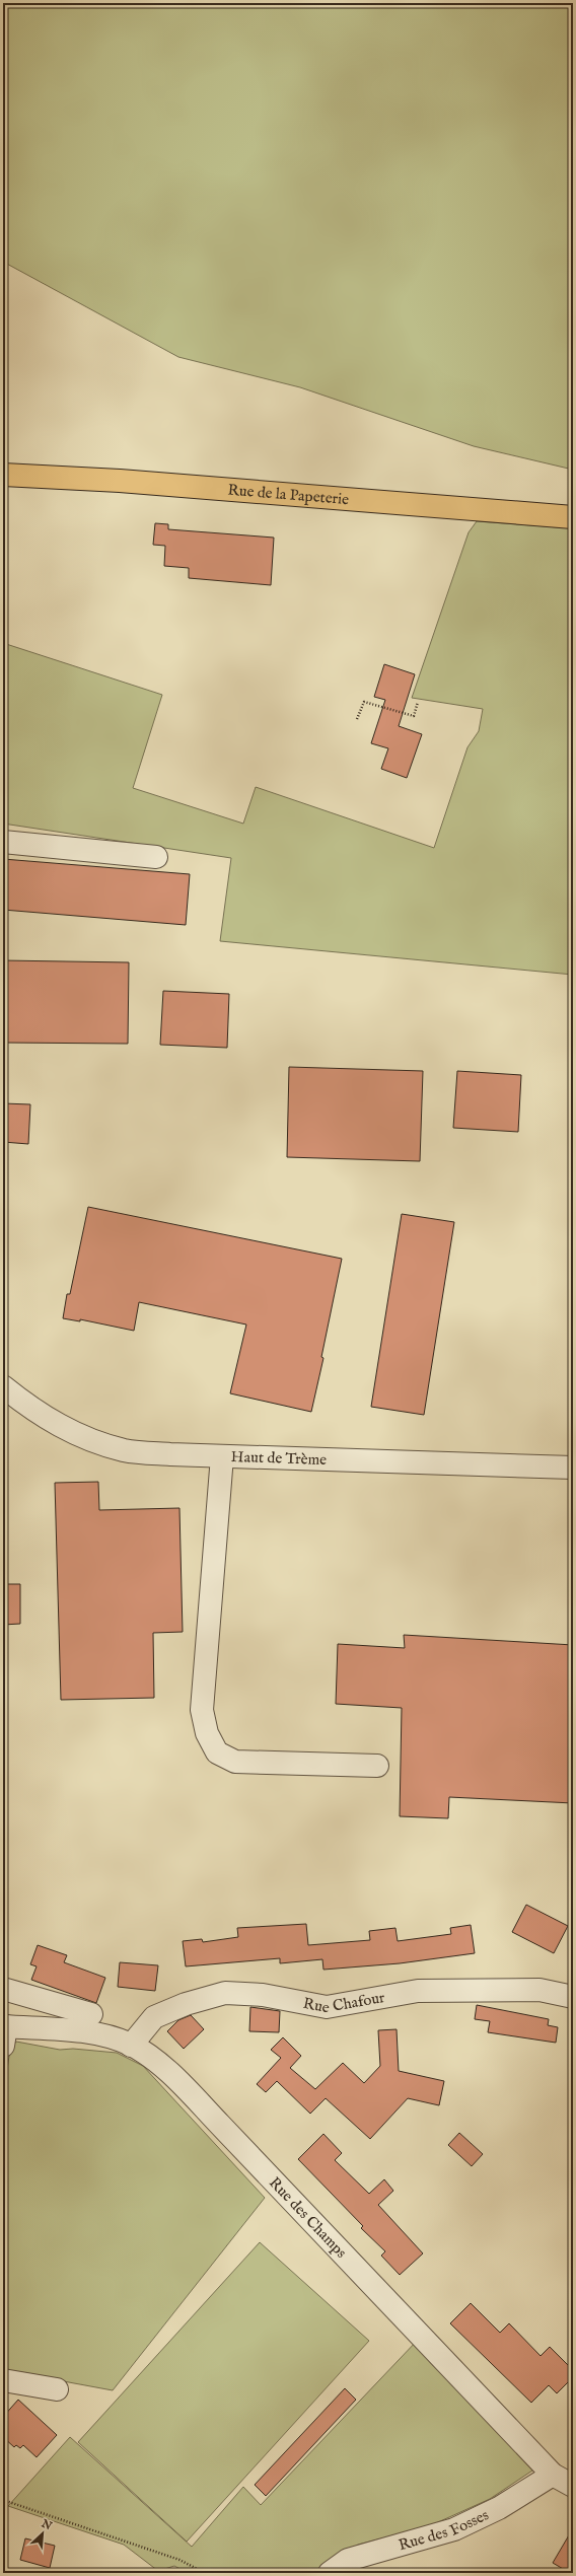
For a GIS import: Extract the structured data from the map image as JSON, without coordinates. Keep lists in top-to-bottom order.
{
  "streets": {
    "main road": ["Rue de la Papeterie"],
    "street": [
      "Haut de Trème",
      "Rue Chafour",
      "Rue des Champs",
      "Rue des Fosses"
    ]
  },
  "crossings": [
    ["Rue Chafour", "Rue des Champs"],
    ["Rue des Champs", "Rue des Fosses"]
  ],
  "north": "top right"
}
